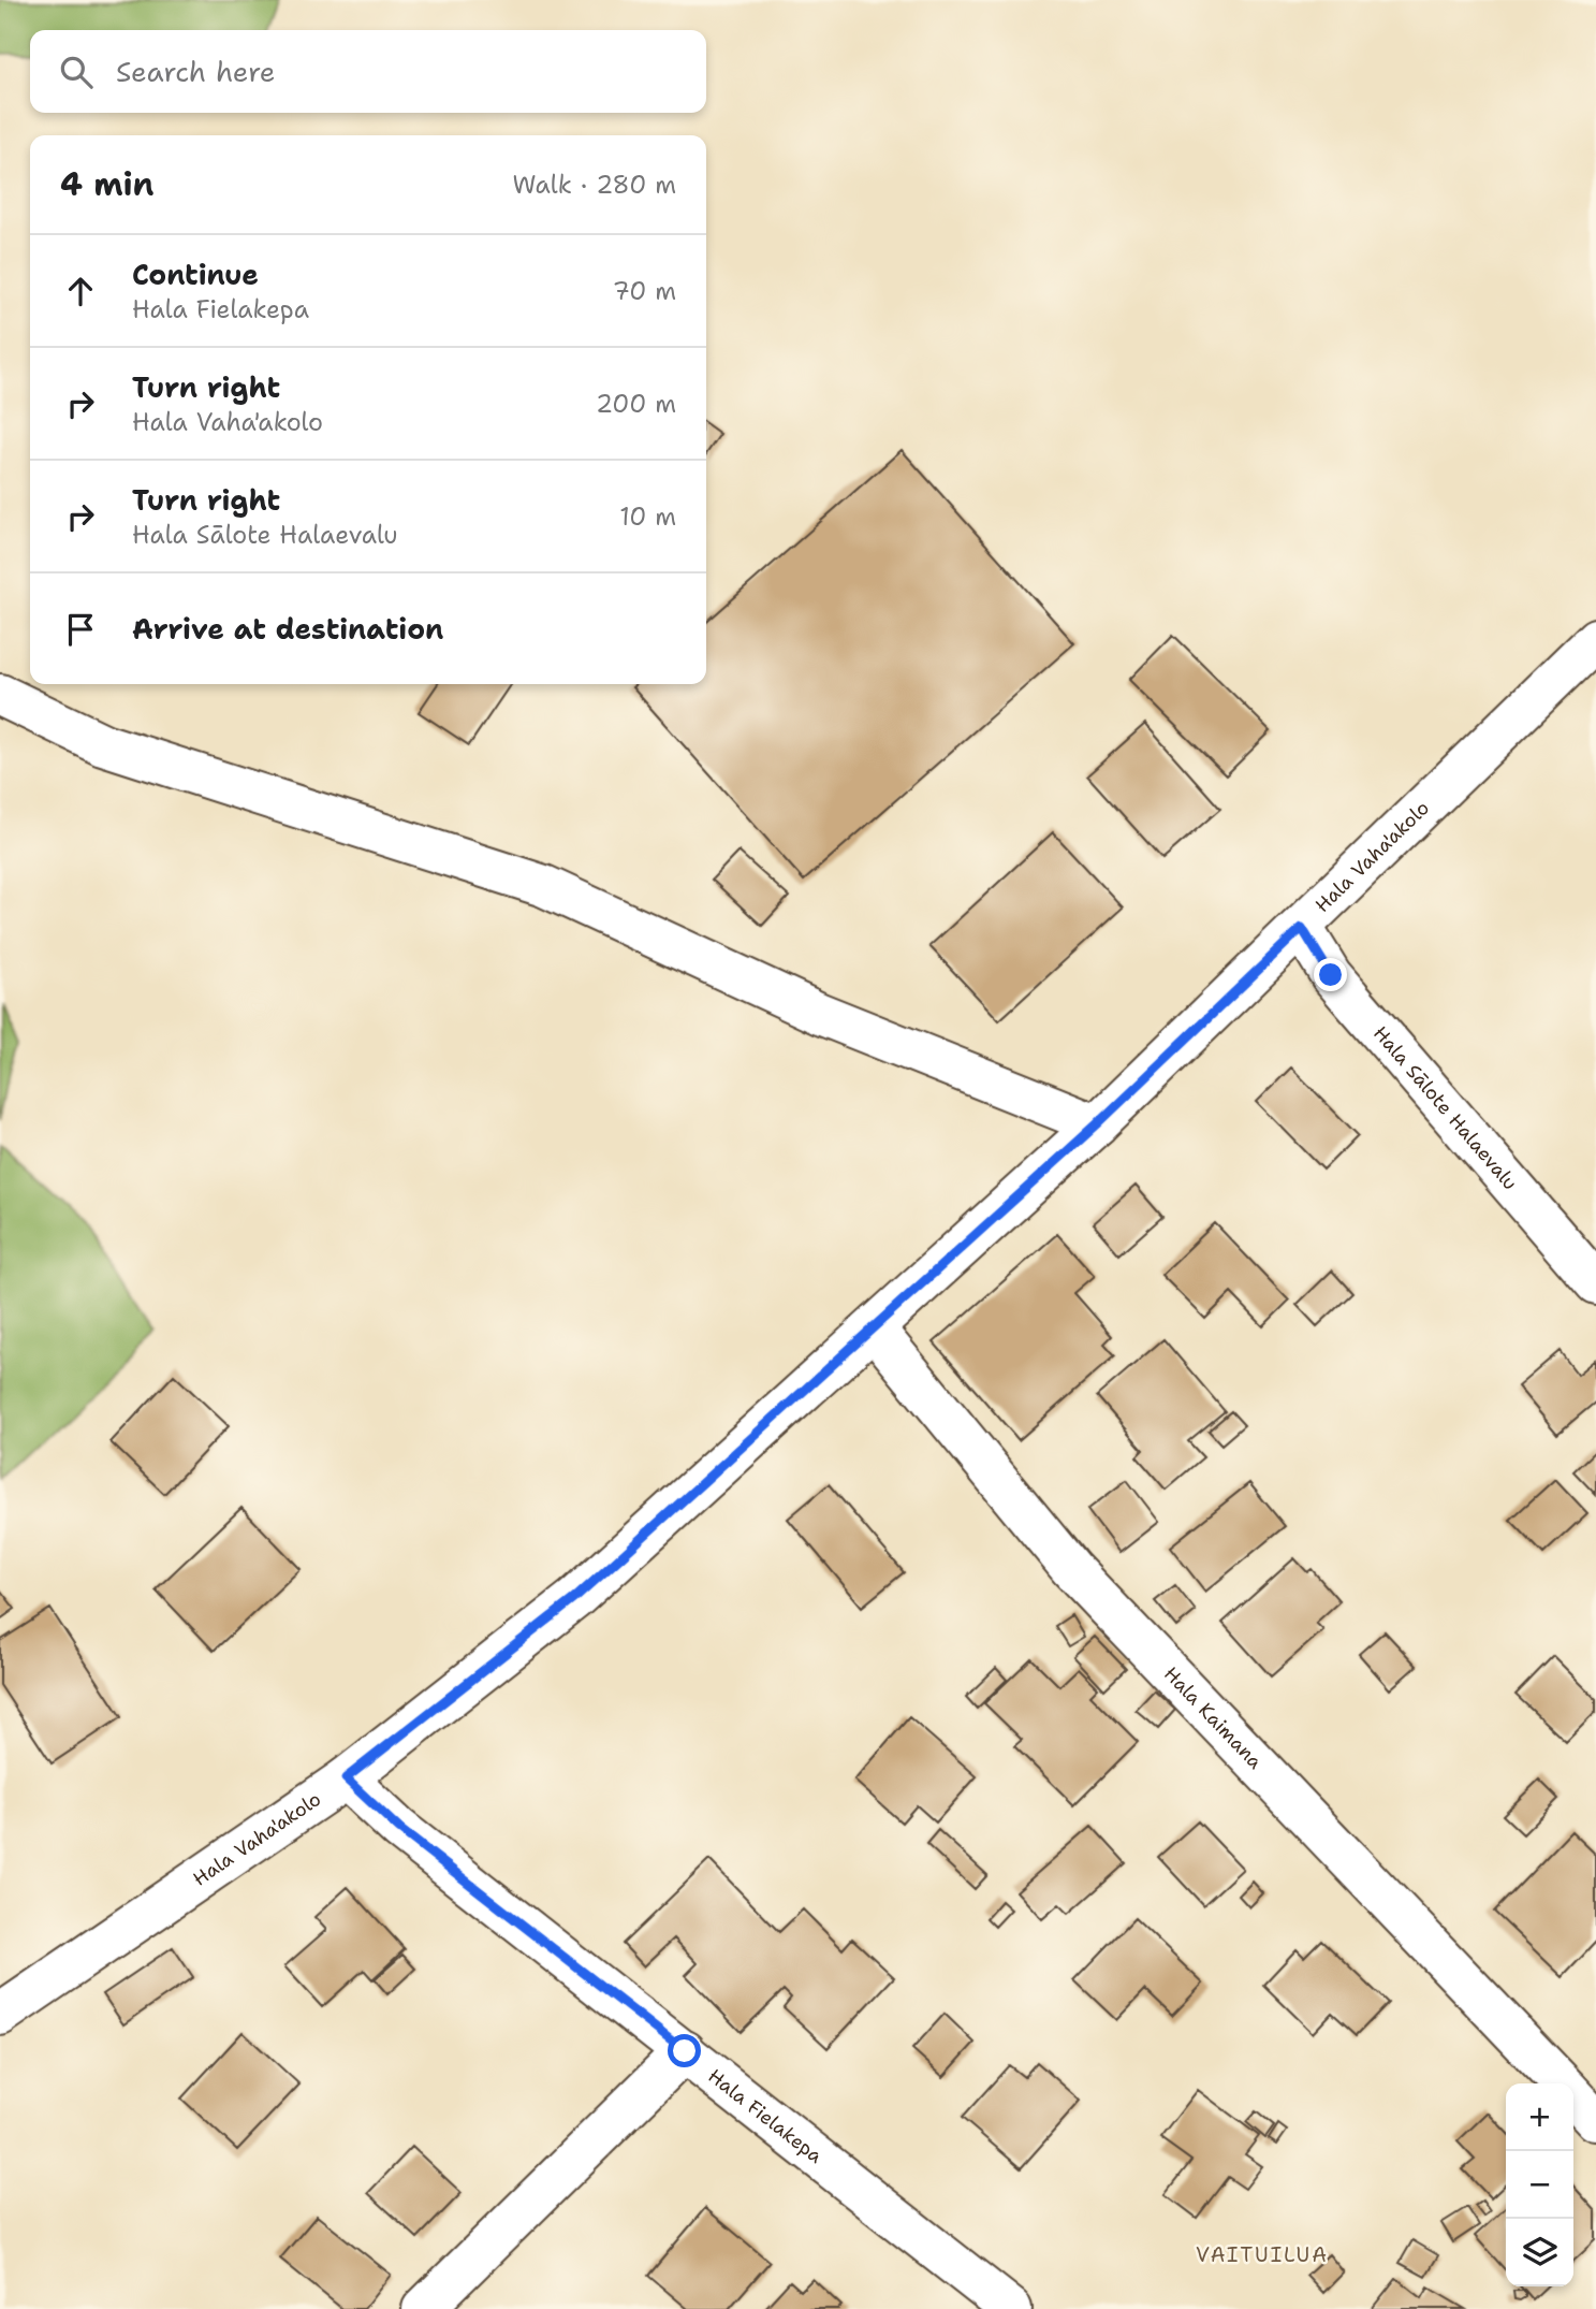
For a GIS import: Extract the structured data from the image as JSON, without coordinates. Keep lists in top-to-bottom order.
{
  "streets": {
    "street": [
      "Hala Vaha'akolo",
      "Hala Sālote Halaevalu",
      "Hala Kaimana",
      "Hala Fielakepa"
    ]
  },
  "crossings": [
    ["Hala Vaha'akolo", "Hala Sālote Halaevalu"],
    ["Hala Vaha'akolo", "Hala Kaimana"],
    ["Hala Vaha'akolo", "Hala Fielakepa"]
  ],
  "districts": ["VAITUILUA"],
  "page": {
    "search": "Search here",
    "heading": ["4 min", "Walk · 280 m"],
    "list": [
      ["Continue", "Hala Fielakepa", "70 m"],
      ["Turn right", "Hala Vaha'akolo", "200 m"],
      ["Turn right", "Hala Sālote Halaevalu", "10 m"],
      "Arrive at destination"
    ],
    "map_buttons": ["+", "−"]
  }
}
